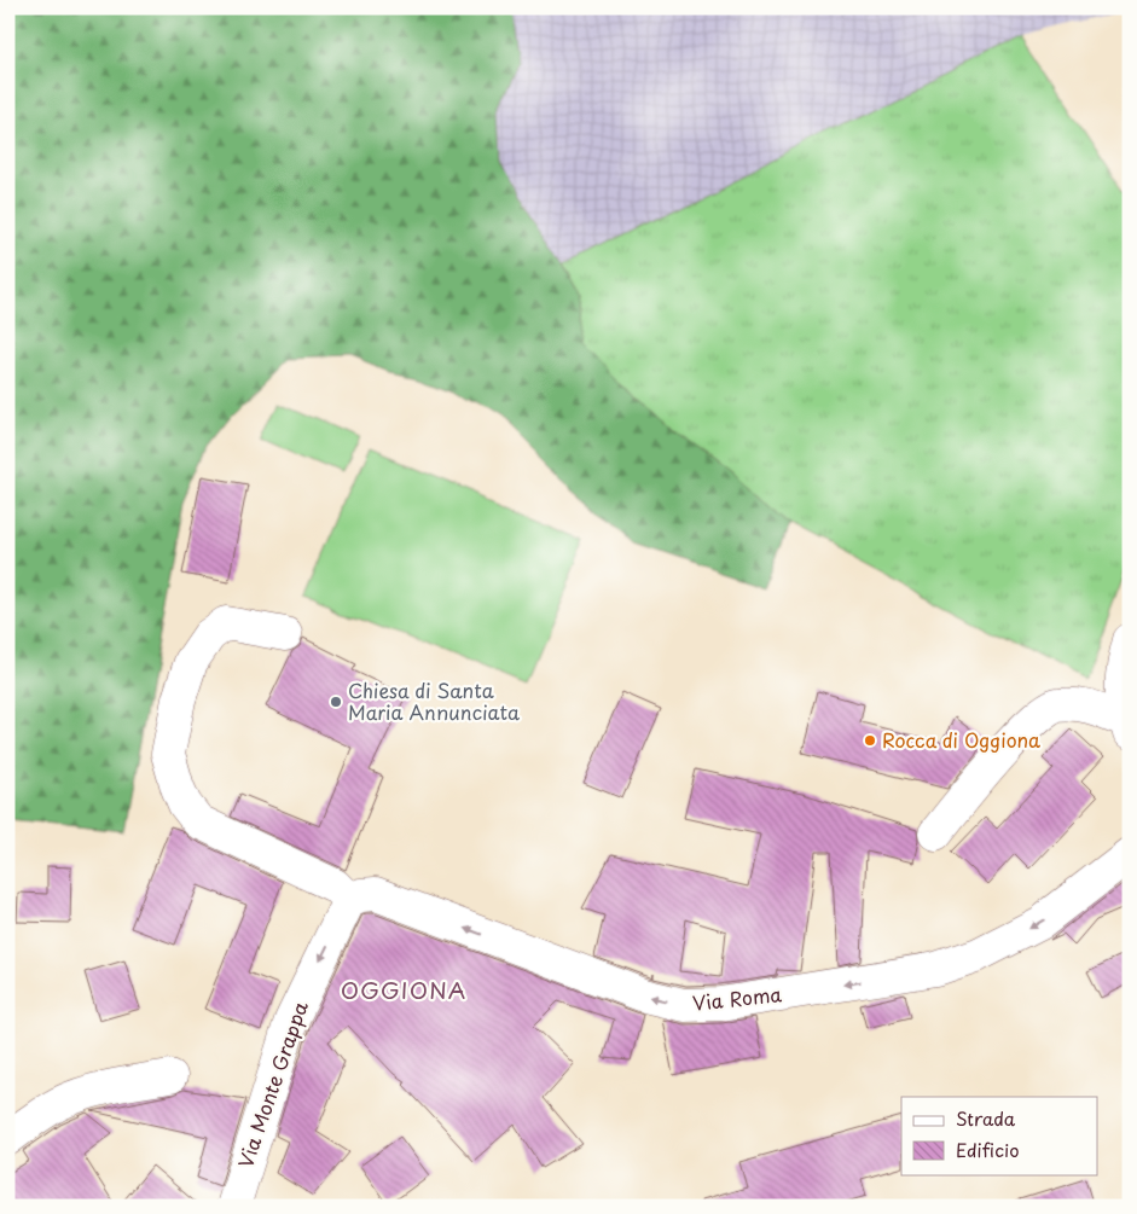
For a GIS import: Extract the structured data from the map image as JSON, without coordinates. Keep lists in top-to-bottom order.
{
  "streets": {
    "street": ["Via Roma", "Via Monte Grappa"]
  },
  "crossings": [
    ["Via Roma", "Via Monte Grappa"]
  ],
  "one_way": ["Via Roma", "Via Monte Grappa"],
  "districts": ["OGGIONA"],
  "places": ["Chiesa di Santa Maria Annunciata", "Rocca di Oggiona"],
  "legend": ["Strada", "Edificio"]
}
